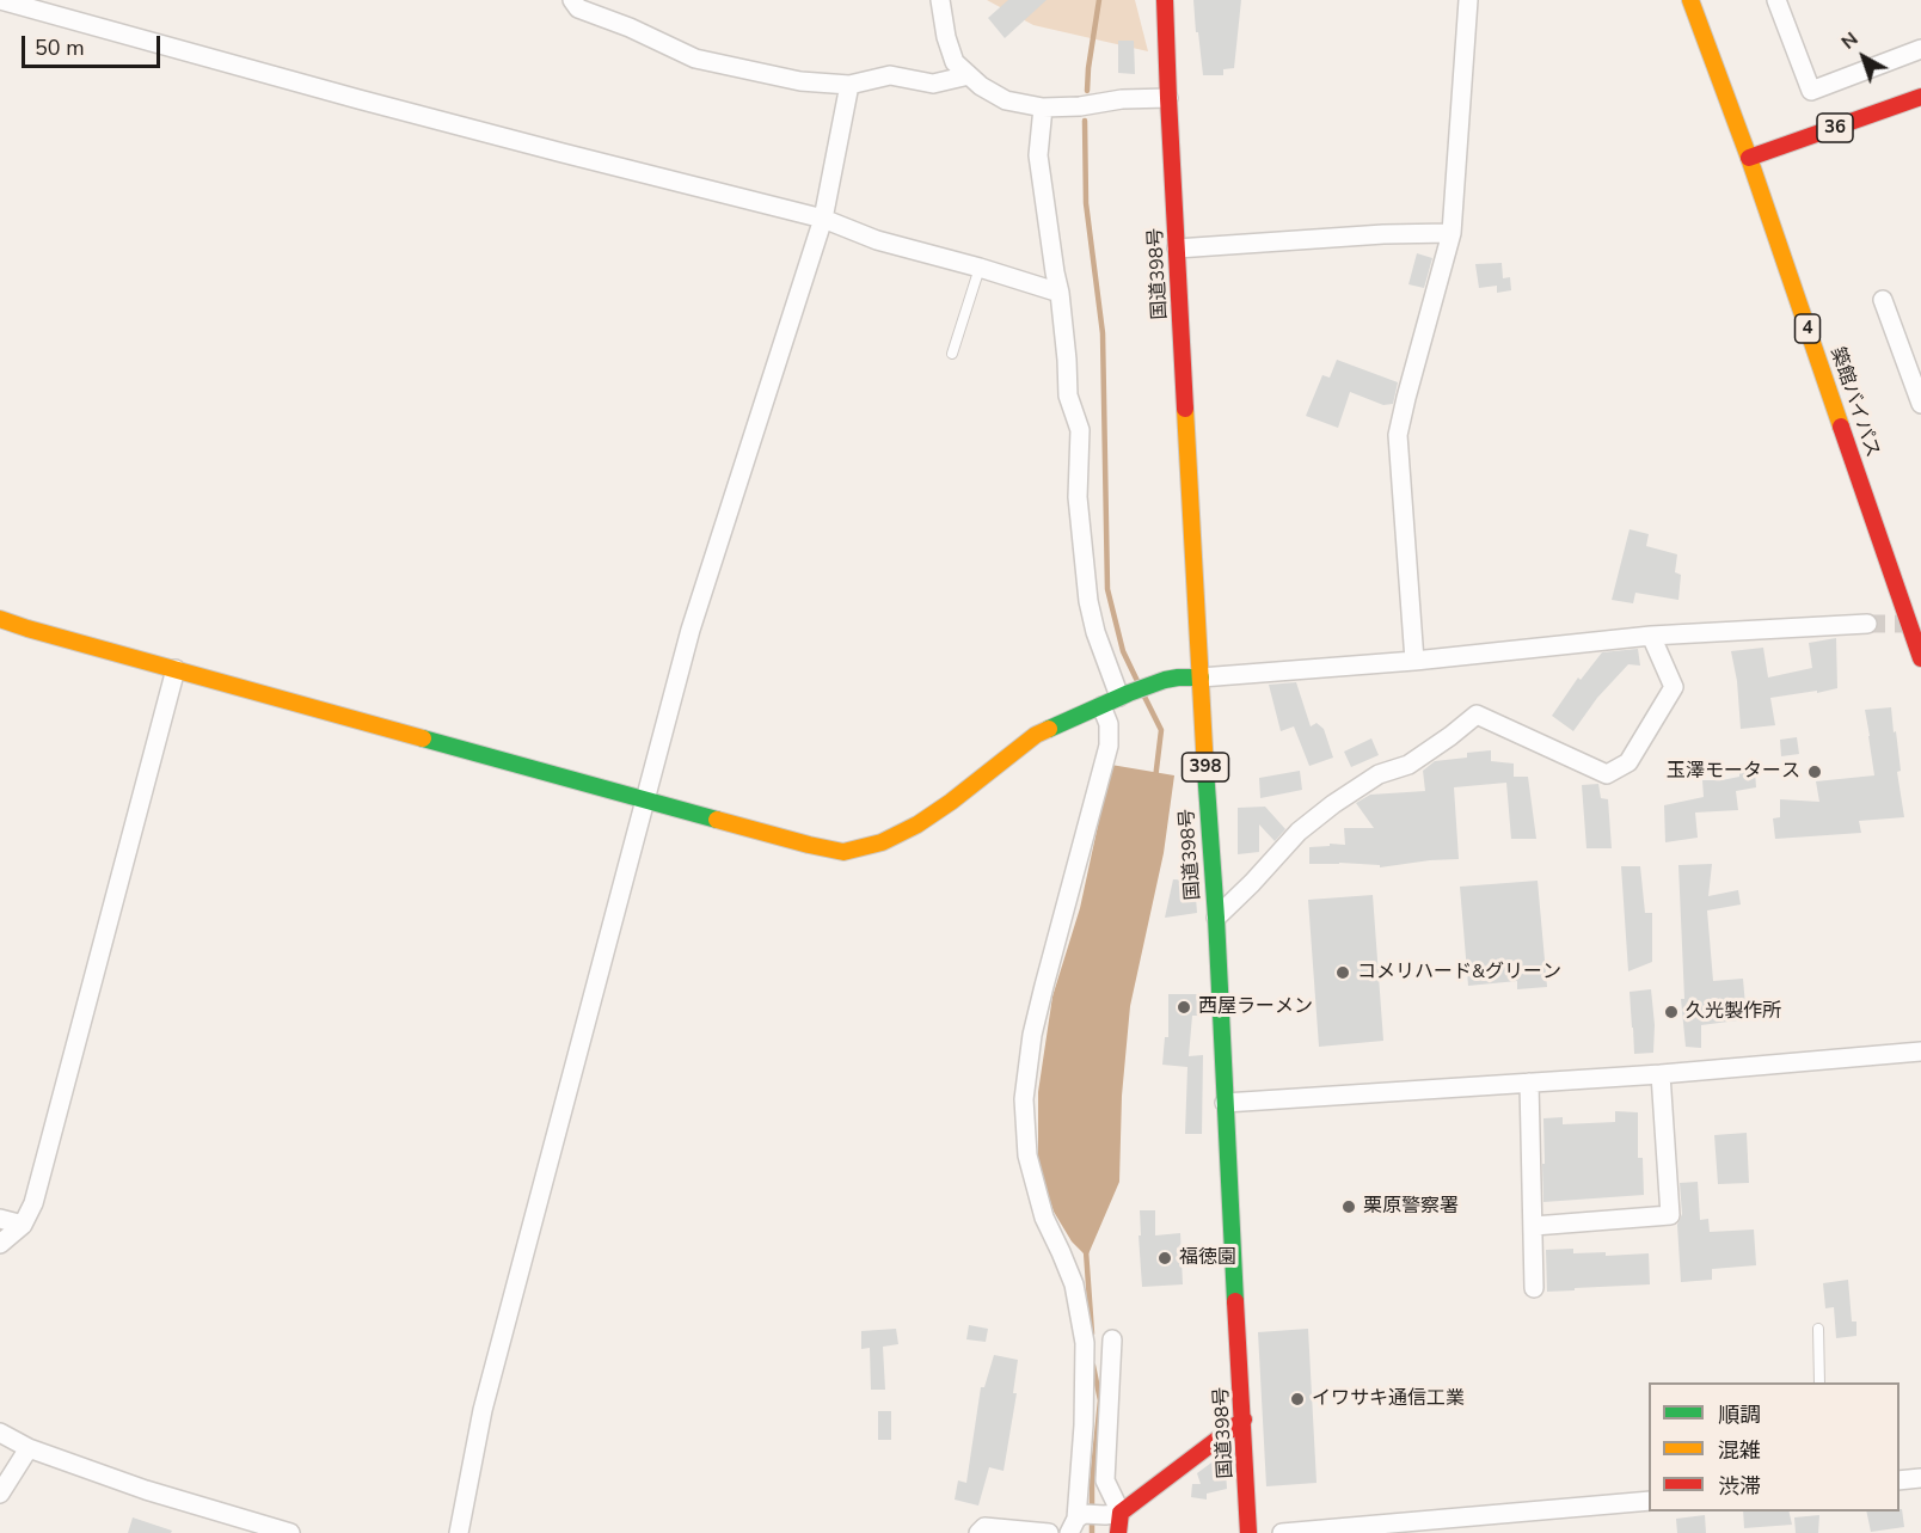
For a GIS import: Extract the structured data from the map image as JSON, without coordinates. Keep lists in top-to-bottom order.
{
  "streets": {
    "main road": [
      "36",
      "国道398号",
      "4",
      "築館バイパス",
      "398"
    ]
  },
  "crossings": [
    ["36", "築館バイパス"]
  ],
  "places": [
    "玉澤モータース",
    "コメリハード&グリーン",
    "西屋ラーメン",
    "久光製作所",
    "栗原警察署",
    "福徳園",
    "イワサキ通信工業"
  ],
  "legend": ["順調", "混雑", "渋滞"],
  "scale_bar": "50 m",
  "north": "top left"
}
